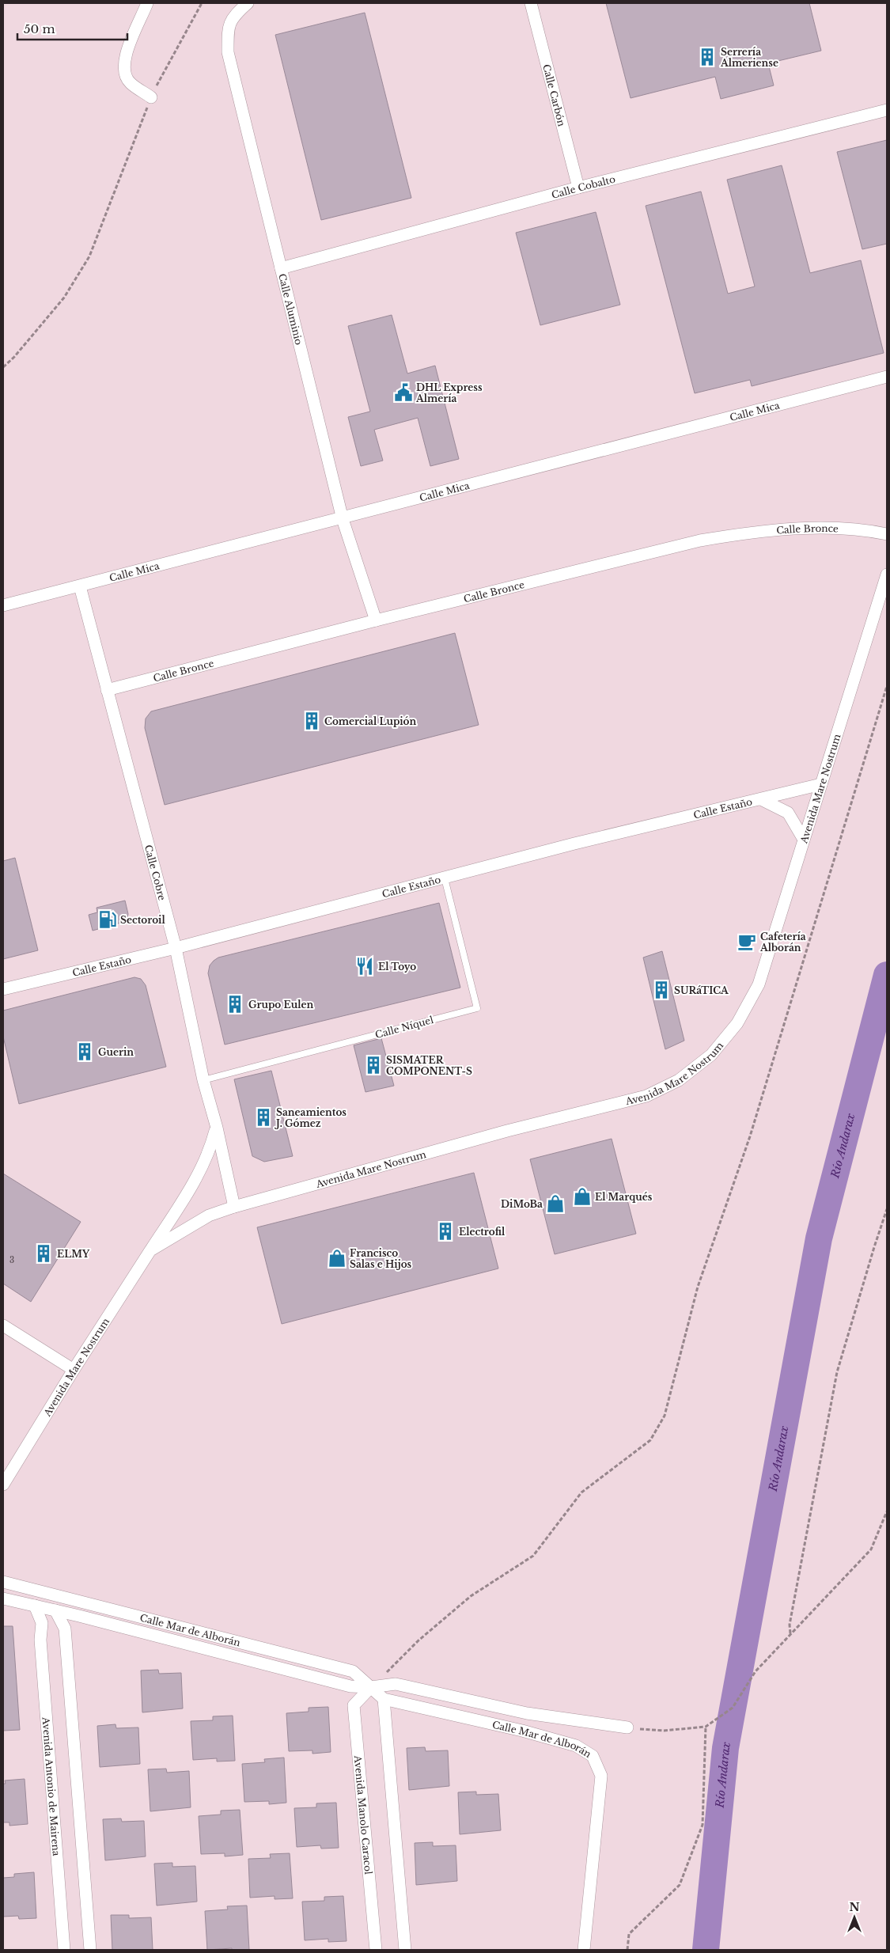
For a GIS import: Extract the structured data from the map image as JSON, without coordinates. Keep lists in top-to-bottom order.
{
  "streets": {
    "street": [
      "Calle Carbón",
      "Calle Cobalto",
      "Calle Aluminio",
      "Calle Mica",
      "Calle Bronce",
      "Avenida Mare Nostrum",
      "Calle Estaño",
      "Calle Cobre",
      "Calle Mar de Alborán",
      "Avenida Antonio de Mairena",
      "Avenida Manolo Caracol"
    ],
    "lane": ["Calle Níquel"]
  },
  "crossings": [
    ["Calle Carbón", "Calle Cobalto"],
    ["Calle Cobalto", "Calle Aluminio"],
    ["Calle Aluminio", "Calle Mica"],
    ["Calle Aluminio", "Calle Bronce"],
    ["Calle Mica", "Calle Cobre"],
    ["Calle Bronce", "Calle Cobre"],
    ["Avenida Mare Nostrum", "Calle Estaño"],
    ["Avenida Mare Nostrum", "Calle Cobre"],
    ["Calle Estaño", "Calle Cobre"],
    ["Calle Estaño", "Calle Níquel"],
    ["Calle Cobre", "Calle Níquel"],
    ["Calle Mar de Alborán", "Avenida Antonio de Mairena"],
    ["Calle Mar de Alborán", "Avenida Manolo Caracol"]
  ],
  "water": ["Río Andarax"],
  "places": {
    "building": [
      "Serrería Almeriense",
      "Comercial Lupión",
      "SURáTICA",
      "Grupo Eulen",
      "Guerin",
      "SISMATER COMPONENT-S",
      "Saneamientos J. Gómez",
      "Electrofil",
      "ELMY"
    ],
    "public building": ["DHL Express Almería"],
    "fuel station": ["Sectoroil"],
    "cafe": ["Cafetería Alborán"],
    "restaurant": ["El Toyo"],
    "shop": ["El Marqués", "DiMoBa", "Francisco Salas e Hijos"]
  },
  "house_numbers": ["3"],
  "scale_bar": "50 m",
  "north": "top"
}
